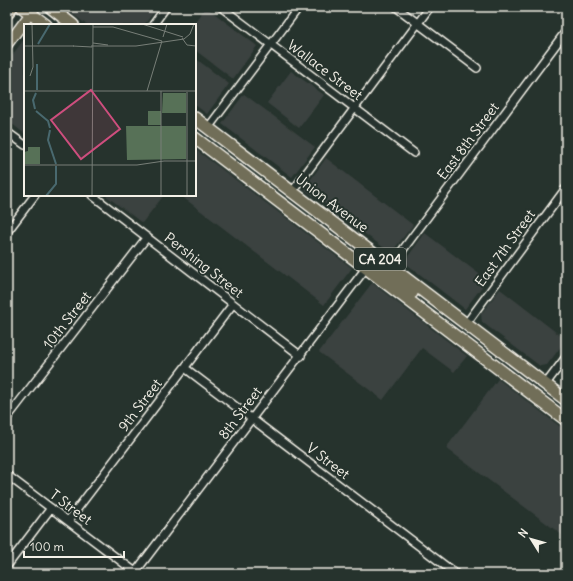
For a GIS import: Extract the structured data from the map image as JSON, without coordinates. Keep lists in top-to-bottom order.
{
  "streets": {
    "highway": ["Union Avenue", "CA 204"],
    "street": [
      "Wallace Street",
      "East 8th Street",
      "East 7th Street",
      "Pershing Street",
      "10th Street",
      "9th Street",
      "8th Street",
      "V Street",
      "T Street"
    ]
  },
  "crossings": [
    ["East 8th Street", "Union Avenue"],
    ["Union Avenue", "East 7th Street"],
    ["CA 204", "8th Street"],
    ["Pershing Street", "10th Street"],
    ["Pershing Street", "9th Street"],
    ["Pershing Street", "8th Street"],
    ["9th Street", "V Street"],
    ["9th Street", "T Street"],
    ["8th Street", "V Street"],
    ["8th Street", "T Street"]
  ],
  "scale_bar": "100 m",
  "north": "top left"
}
